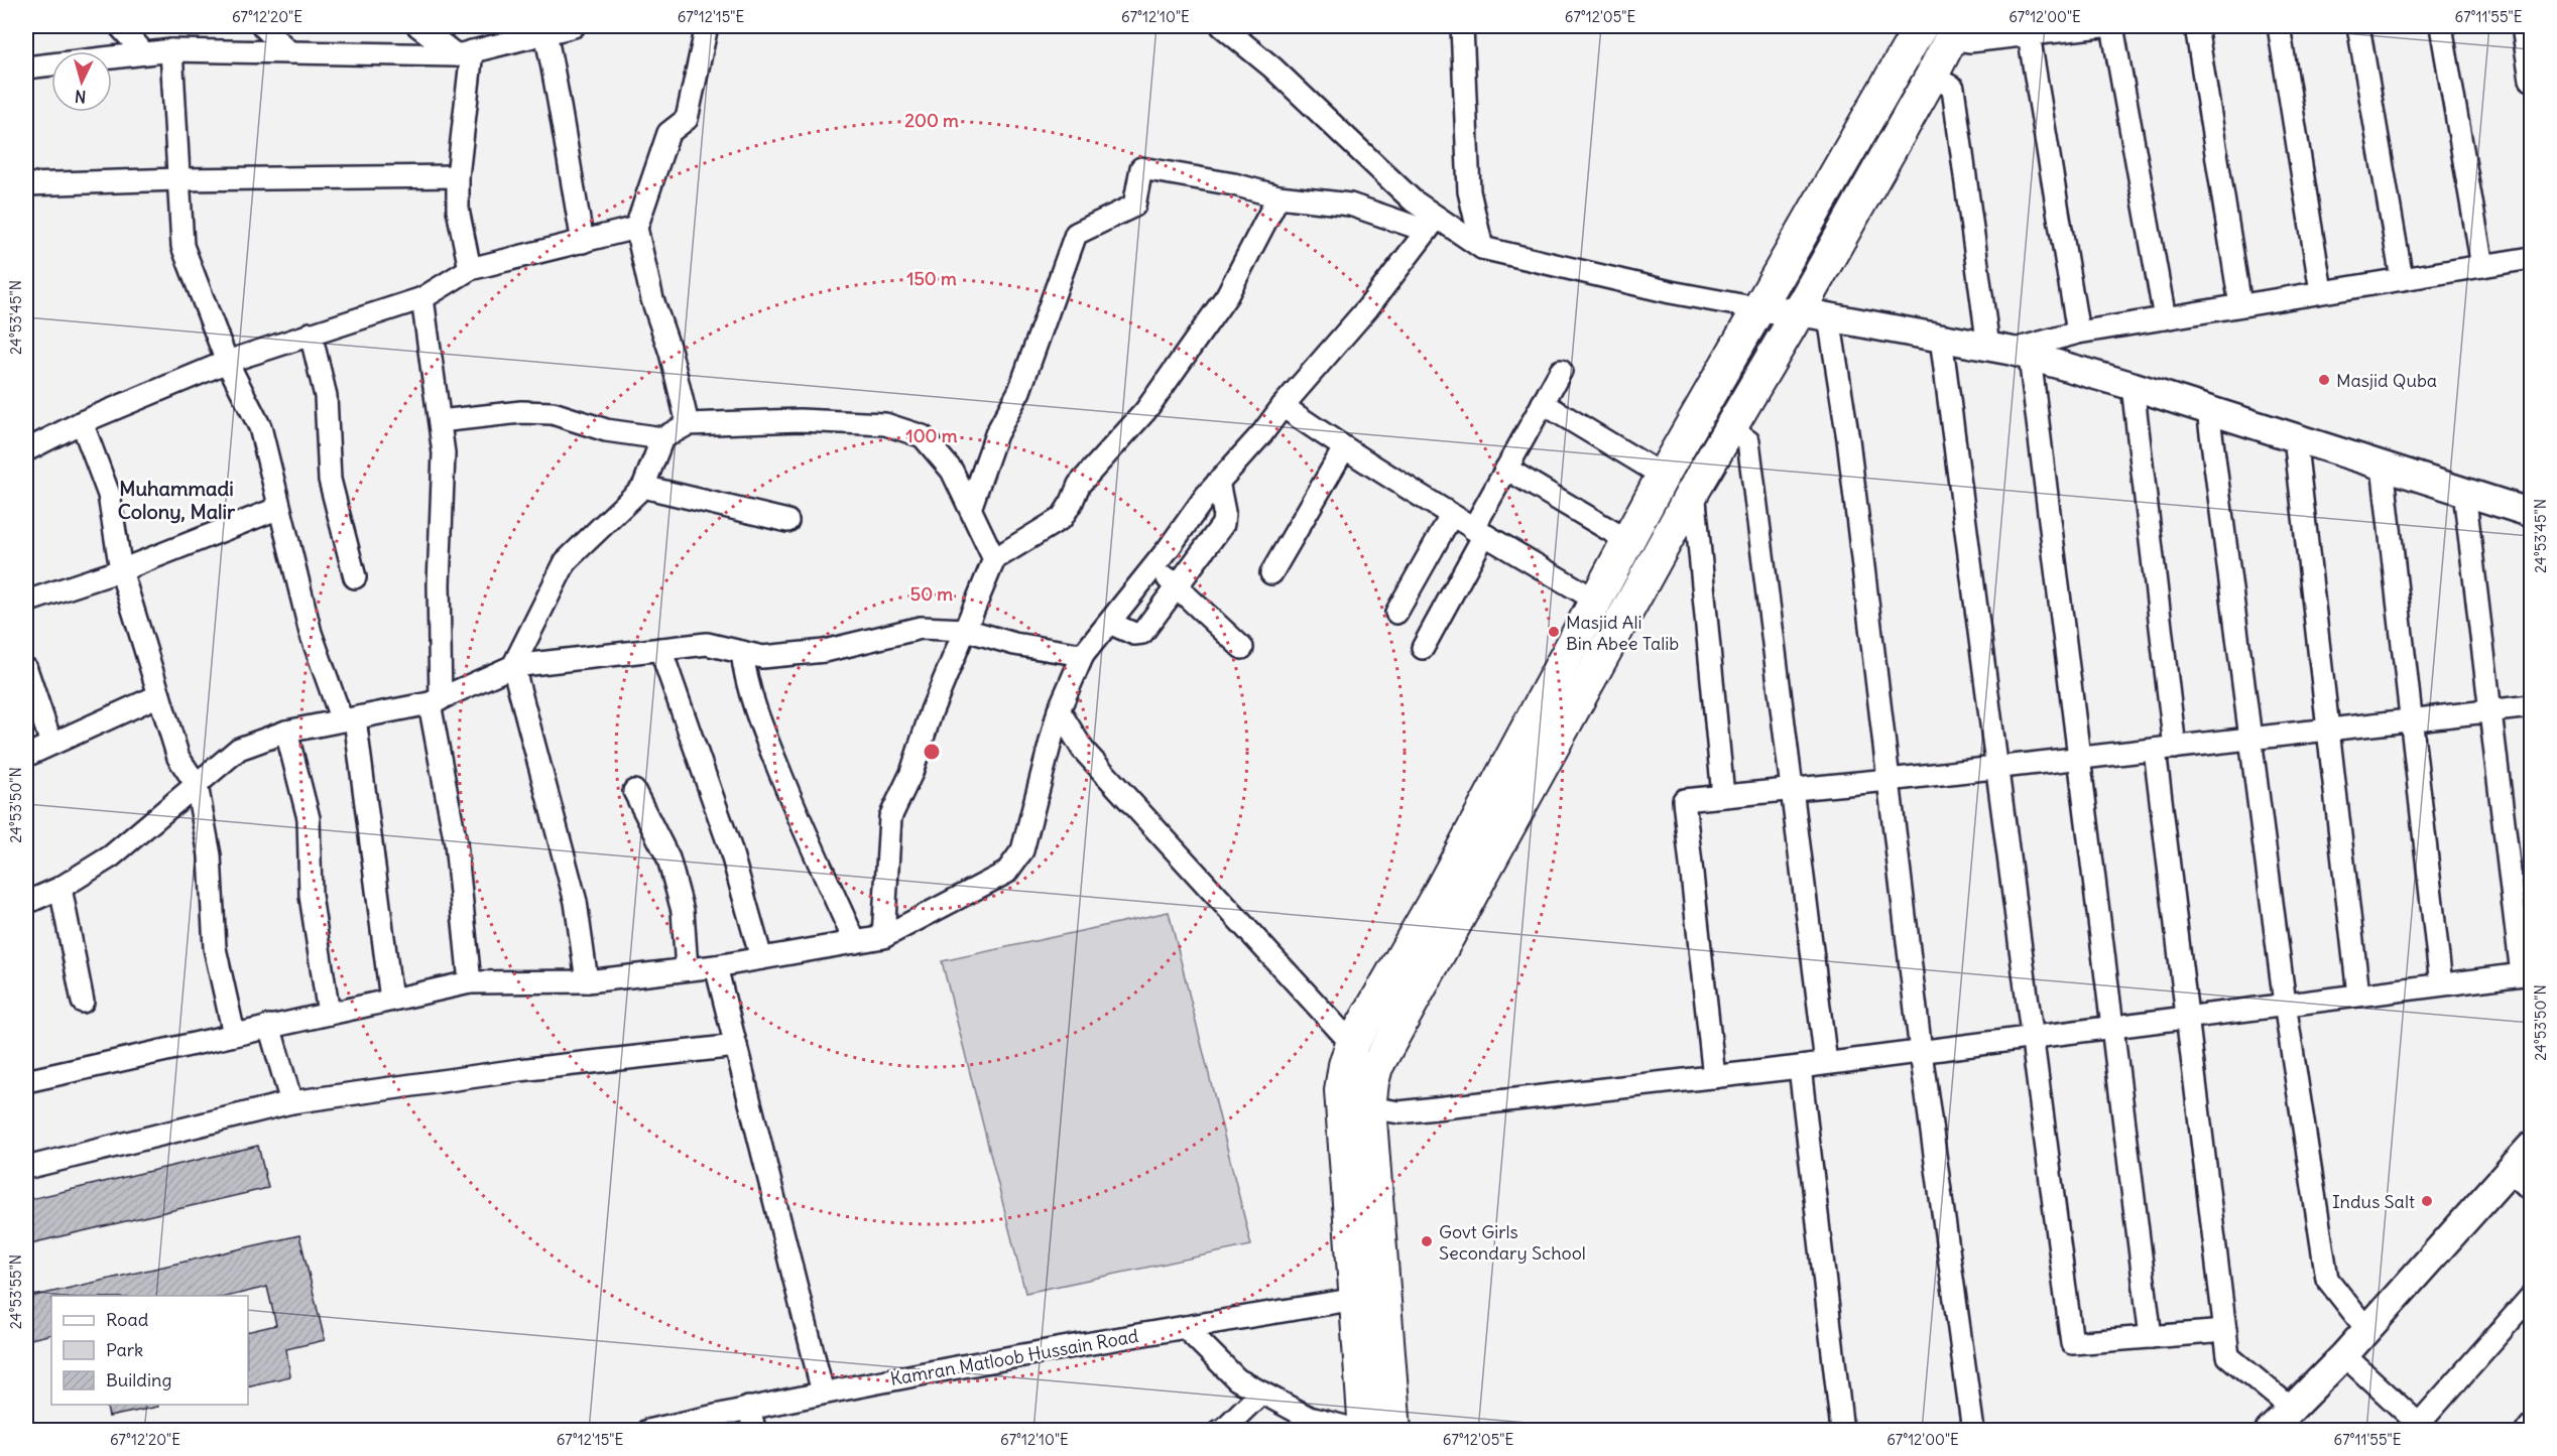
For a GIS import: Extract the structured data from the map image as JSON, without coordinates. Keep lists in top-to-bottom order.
{
  "streets": {
    "street": ["Kamran Matloob Hussain Road"]
  },
  "districts": ["Muhammadi Colony, Malir"],
  "places": [
    "Masjid Quba",
    "Masjid Ali Bin Abee Talib",
    "Indus Salt",
    "Govt Girls Secondary School"
  ],
  "legend": ["Road", "Park", "Building"],
  "north": "bottom",
  "coordinates": [
    "67°12'20\"E",
    "67°12'15\"E",
    "67°12'10\"E",
    "67°12'05\"E",
    "67°12'00\"E",
    "67°11'55\"E",
    "24°53'45\"N",
    "24°53'50\"N",
    "24°53'55\"N"
  ],
  "rings": [
    "200 m",
    "150 m",
    "100 m",
    "50 m"
  ]
}
